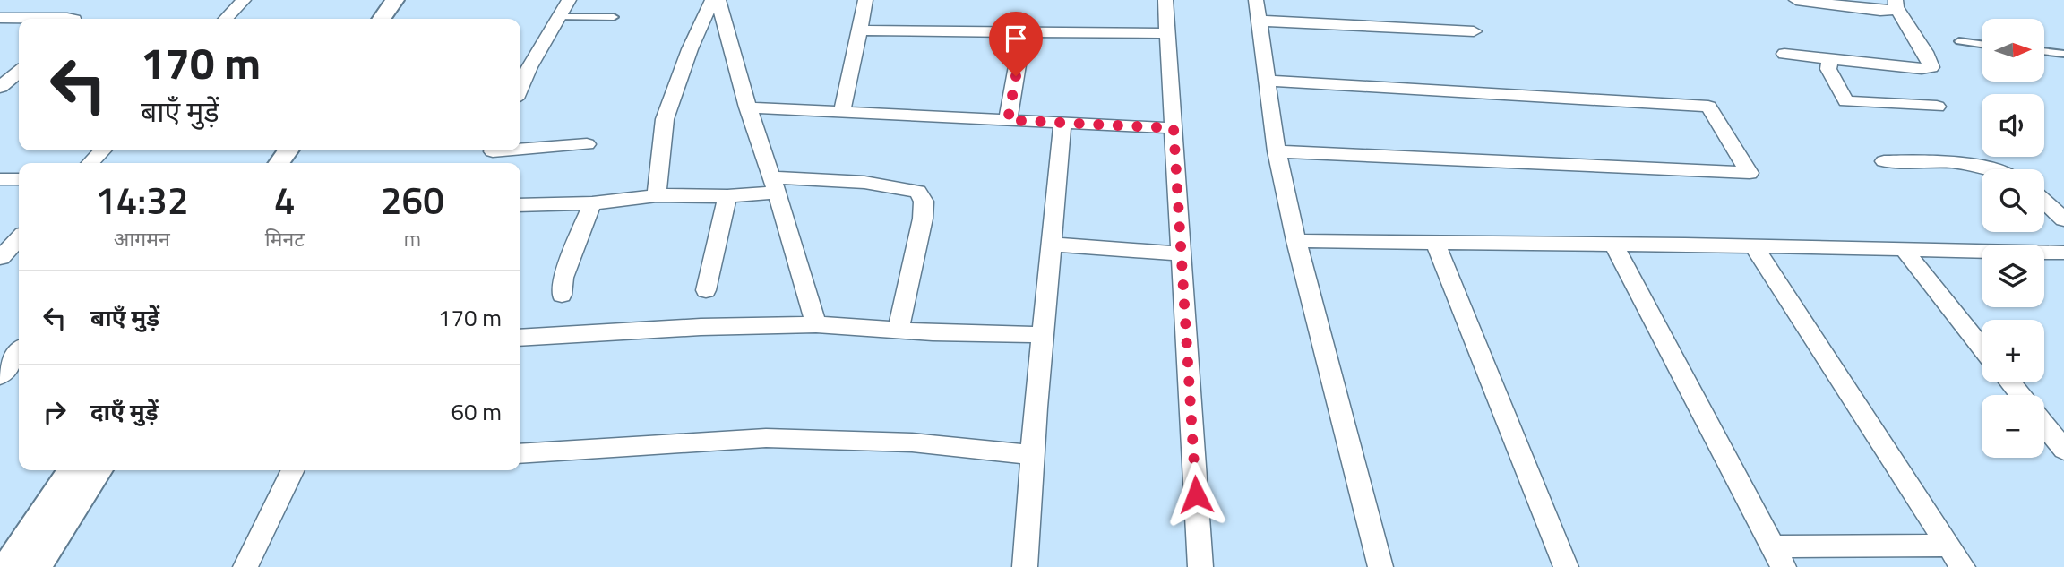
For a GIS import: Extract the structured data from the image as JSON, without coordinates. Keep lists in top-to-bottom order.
{
  "north": "right",
  "page": {
    "map_buttons": ["+", "−"],
    "turn": ["170 m", "बाएँ मुड़ें"],
    "eta": [
      "14:32",
      "आगमन",
      "4",
      "मिनट",
      "260",
      "m"
    ],
    "list": [
      {
        "name": "बाएँ मुड़ें",
        "value": "170 m"
      },
      {
        "name": "दाएँ मुड़ें",
        "value": "60 m"
      }
    ]
  }
}
